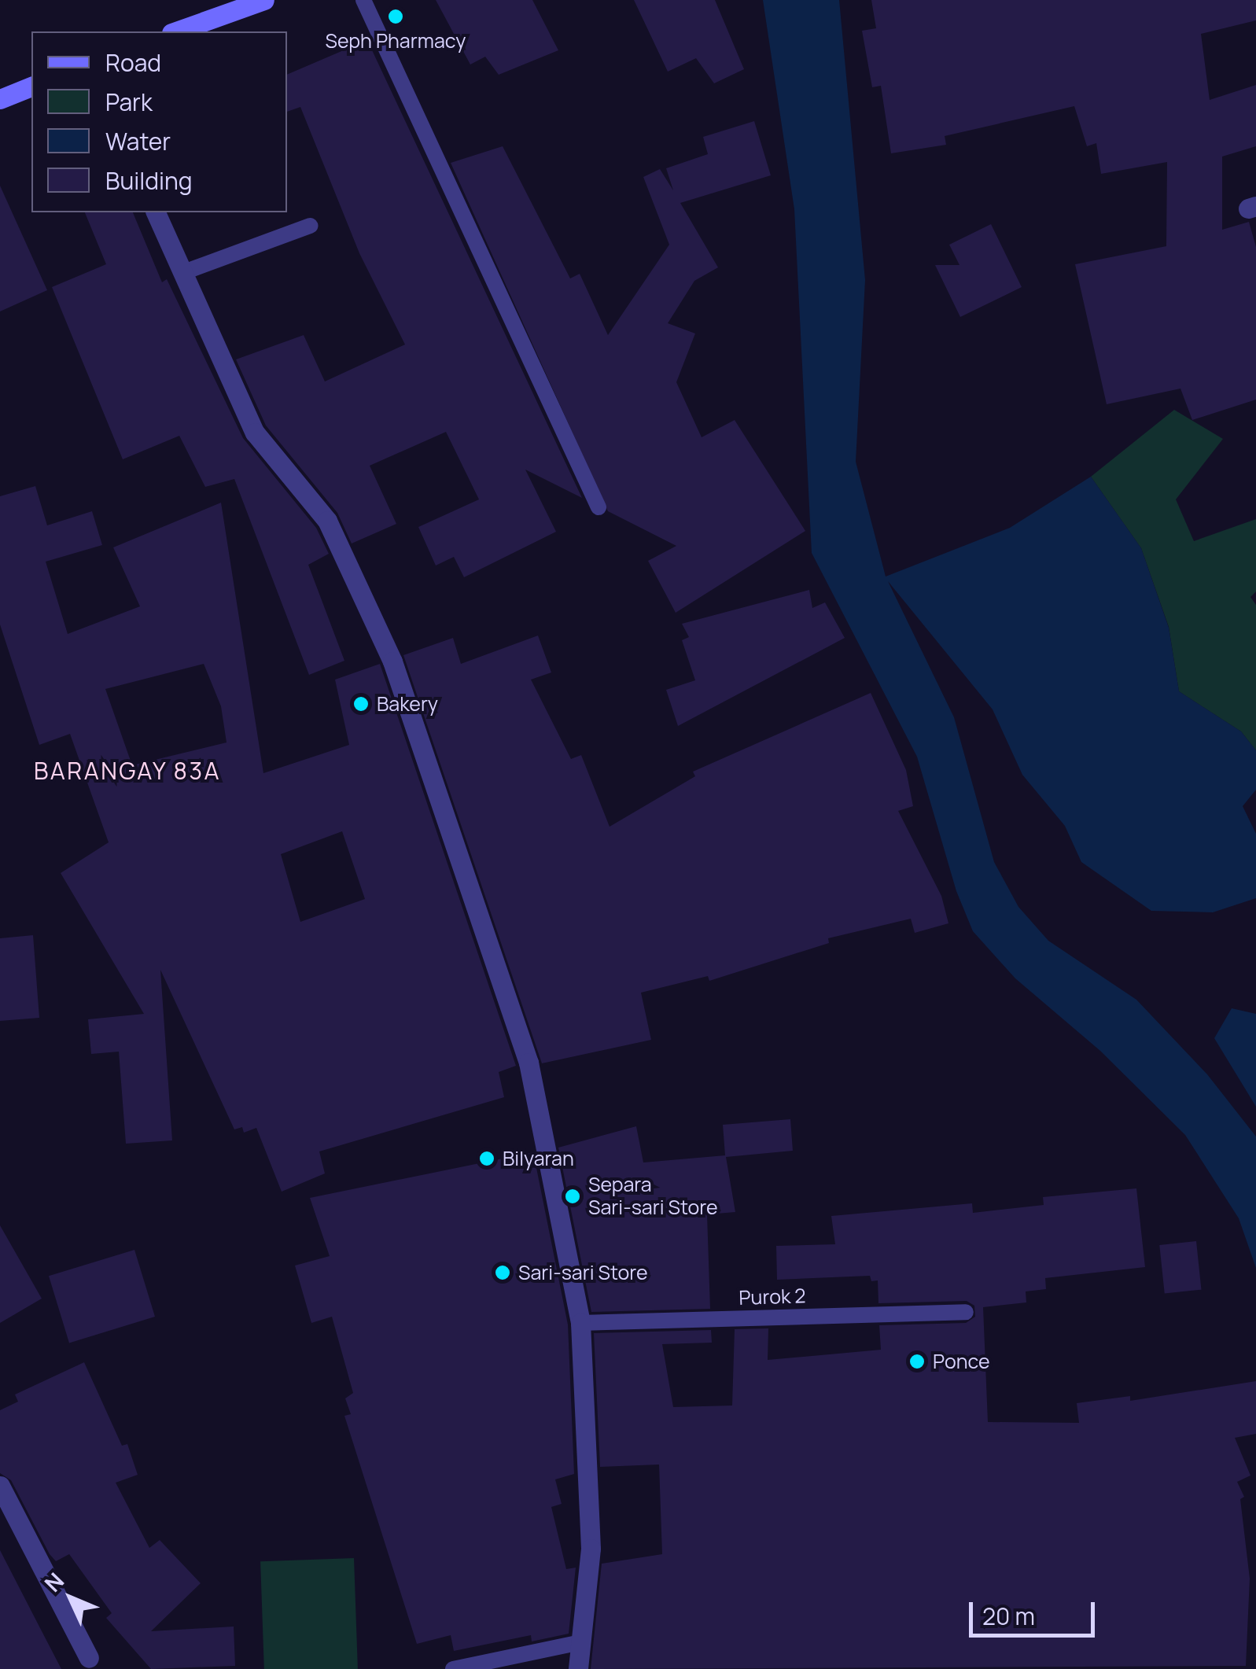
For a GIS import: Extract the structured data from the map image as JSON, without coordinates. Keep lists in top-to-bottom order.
{
  "streets": {
    "lane": ["Purok 2"]
  },
  "districts": ["BARANGAY 83A"],
  "places": [
    "Seph Pharmacy",
    "Bakery",
    "Bilyaran",
    "Separa Sari-sari Store",
    "Sari-sari Store",
    "Ponce"
  ],
  "legend": [
    "Road",
    "Park",
    "Water",
    "Building"
  ],
  "scale_bar": "20 m",
  "north": "top left"
}
